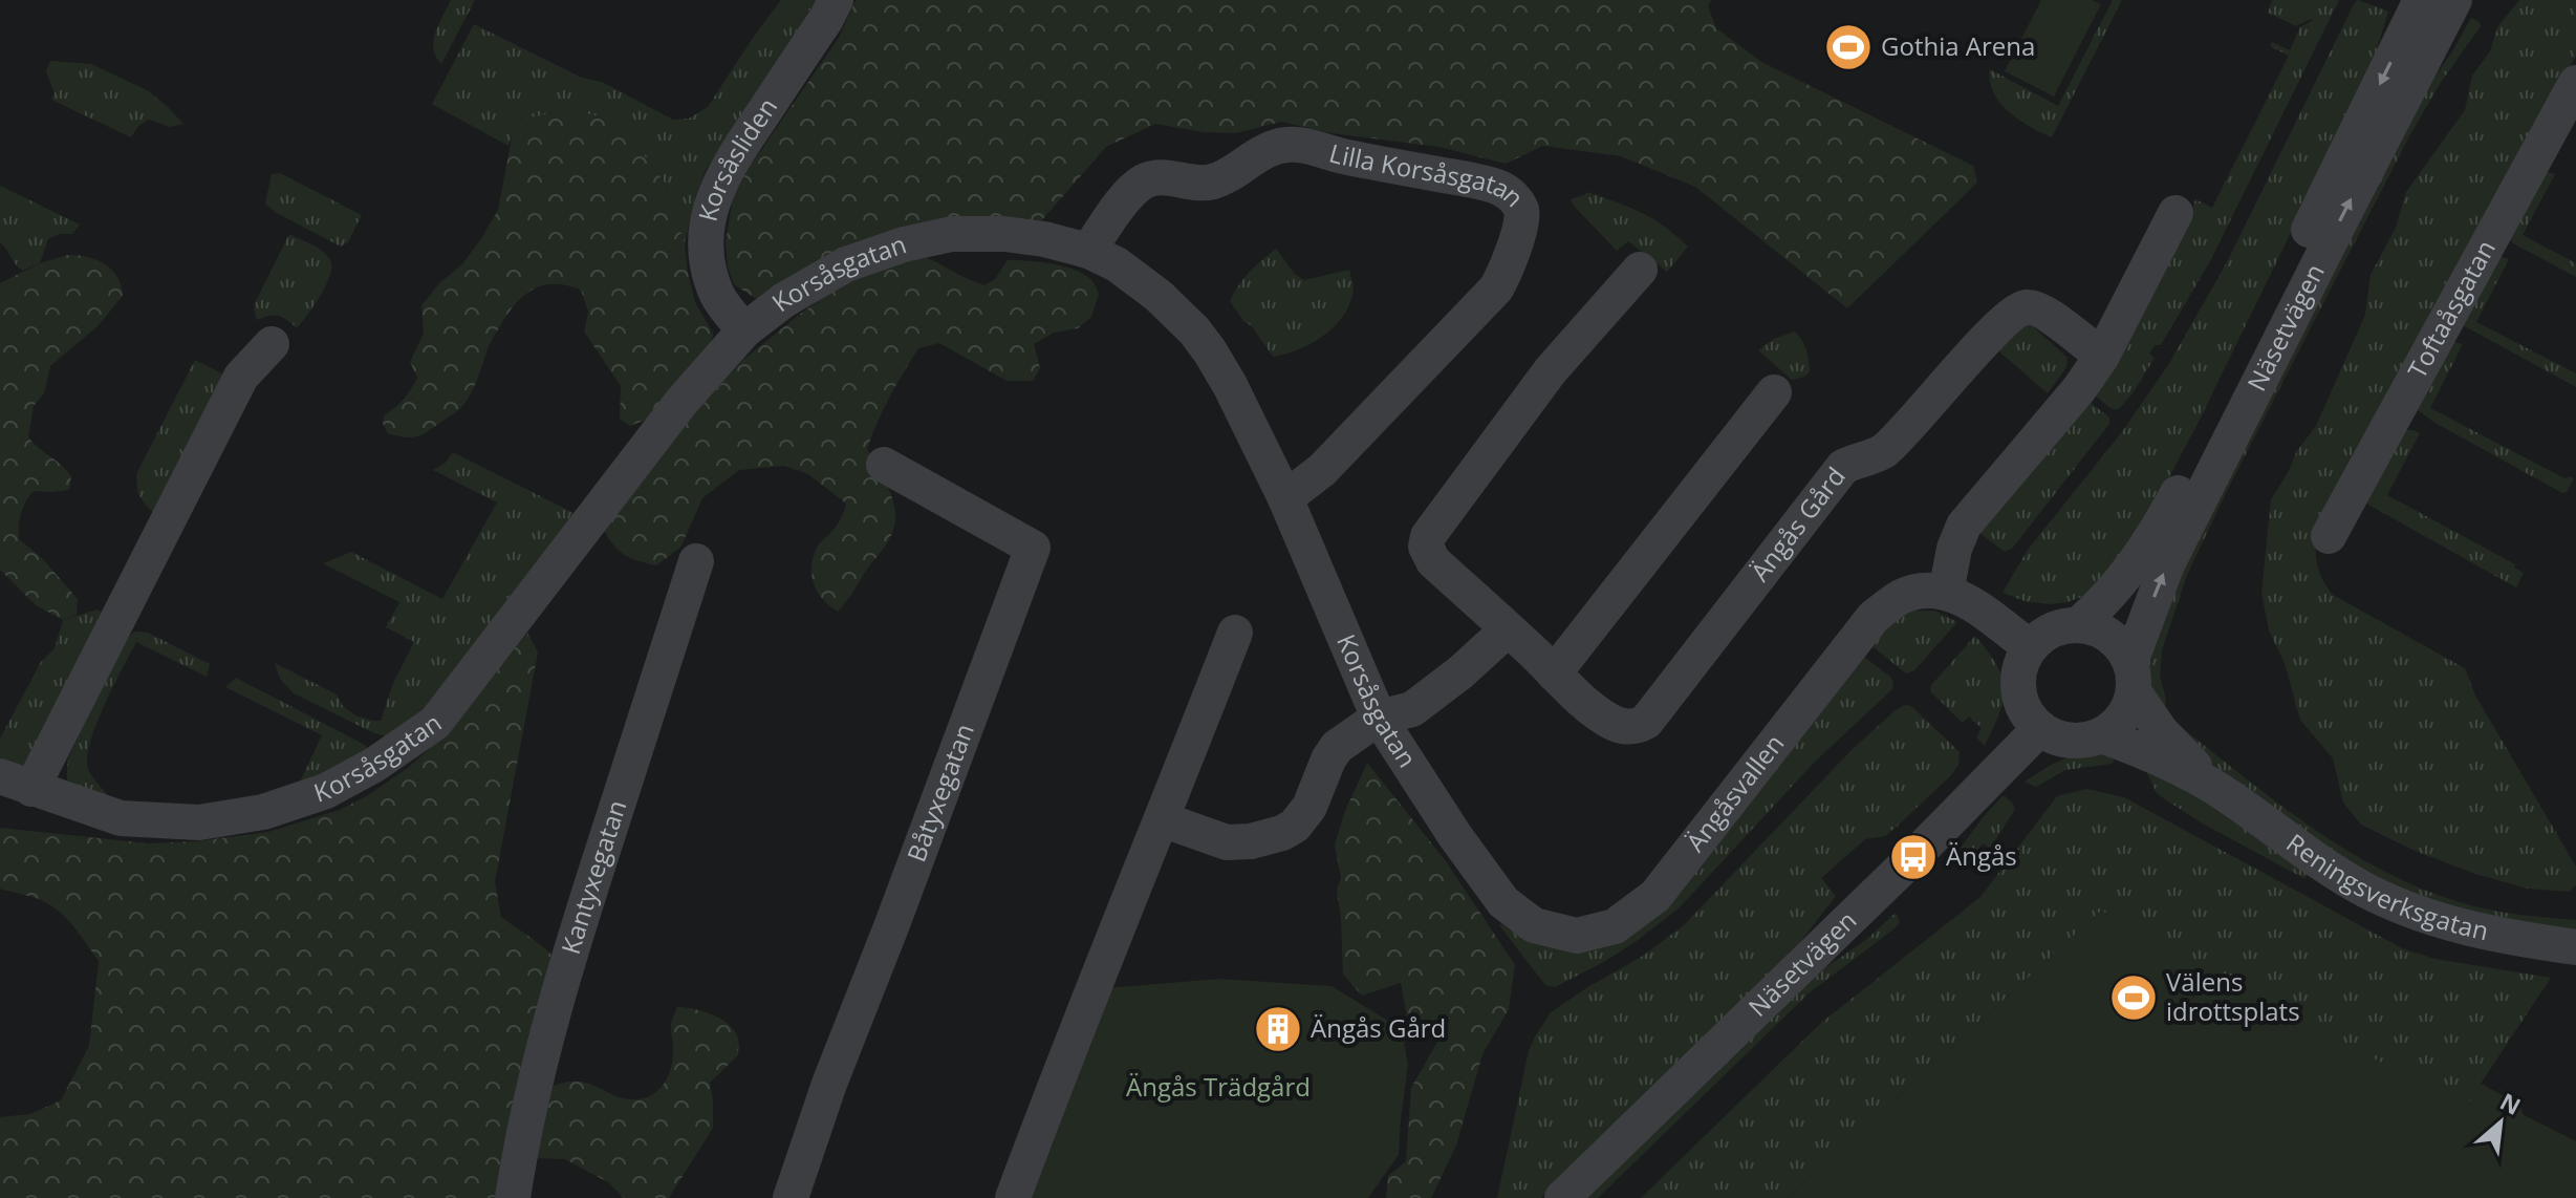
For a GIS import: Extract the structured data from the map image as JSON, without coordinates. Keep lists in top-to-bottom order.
{
  "streets": {
    "street": [
      "Korsåsliden",
      "Lilla Korsåsgatan",
      "Korsåsgatan",
      "Toftaåsgatan",
      "Näsetvägen",
      "Ängås Gård",
      "Båtyxegatan",
      "Ängåsvallen",
      "Kantyxegatan",
      "Reningsverksgatan"
    ]
  },
  "crossings": [
    ["Korsåsliden", "Korsåsgatan"],
    ["Lilla Korsåsgatan", "Korsåsgatan"],
    ["Korsåsgatan", "Ängåsvallen"],
    ["Näsetvägen", "Reningsverksgatan"]
  ],
  "parks": ["Ängås Trädgård"],
  "places": {
    "sports": ["Gothia Arena", "Välens idrottsplats"],
    "bus stop": ["Ängås"],
    "building": ["Ängås Gård"]
  },
  "north": "top right"
}
